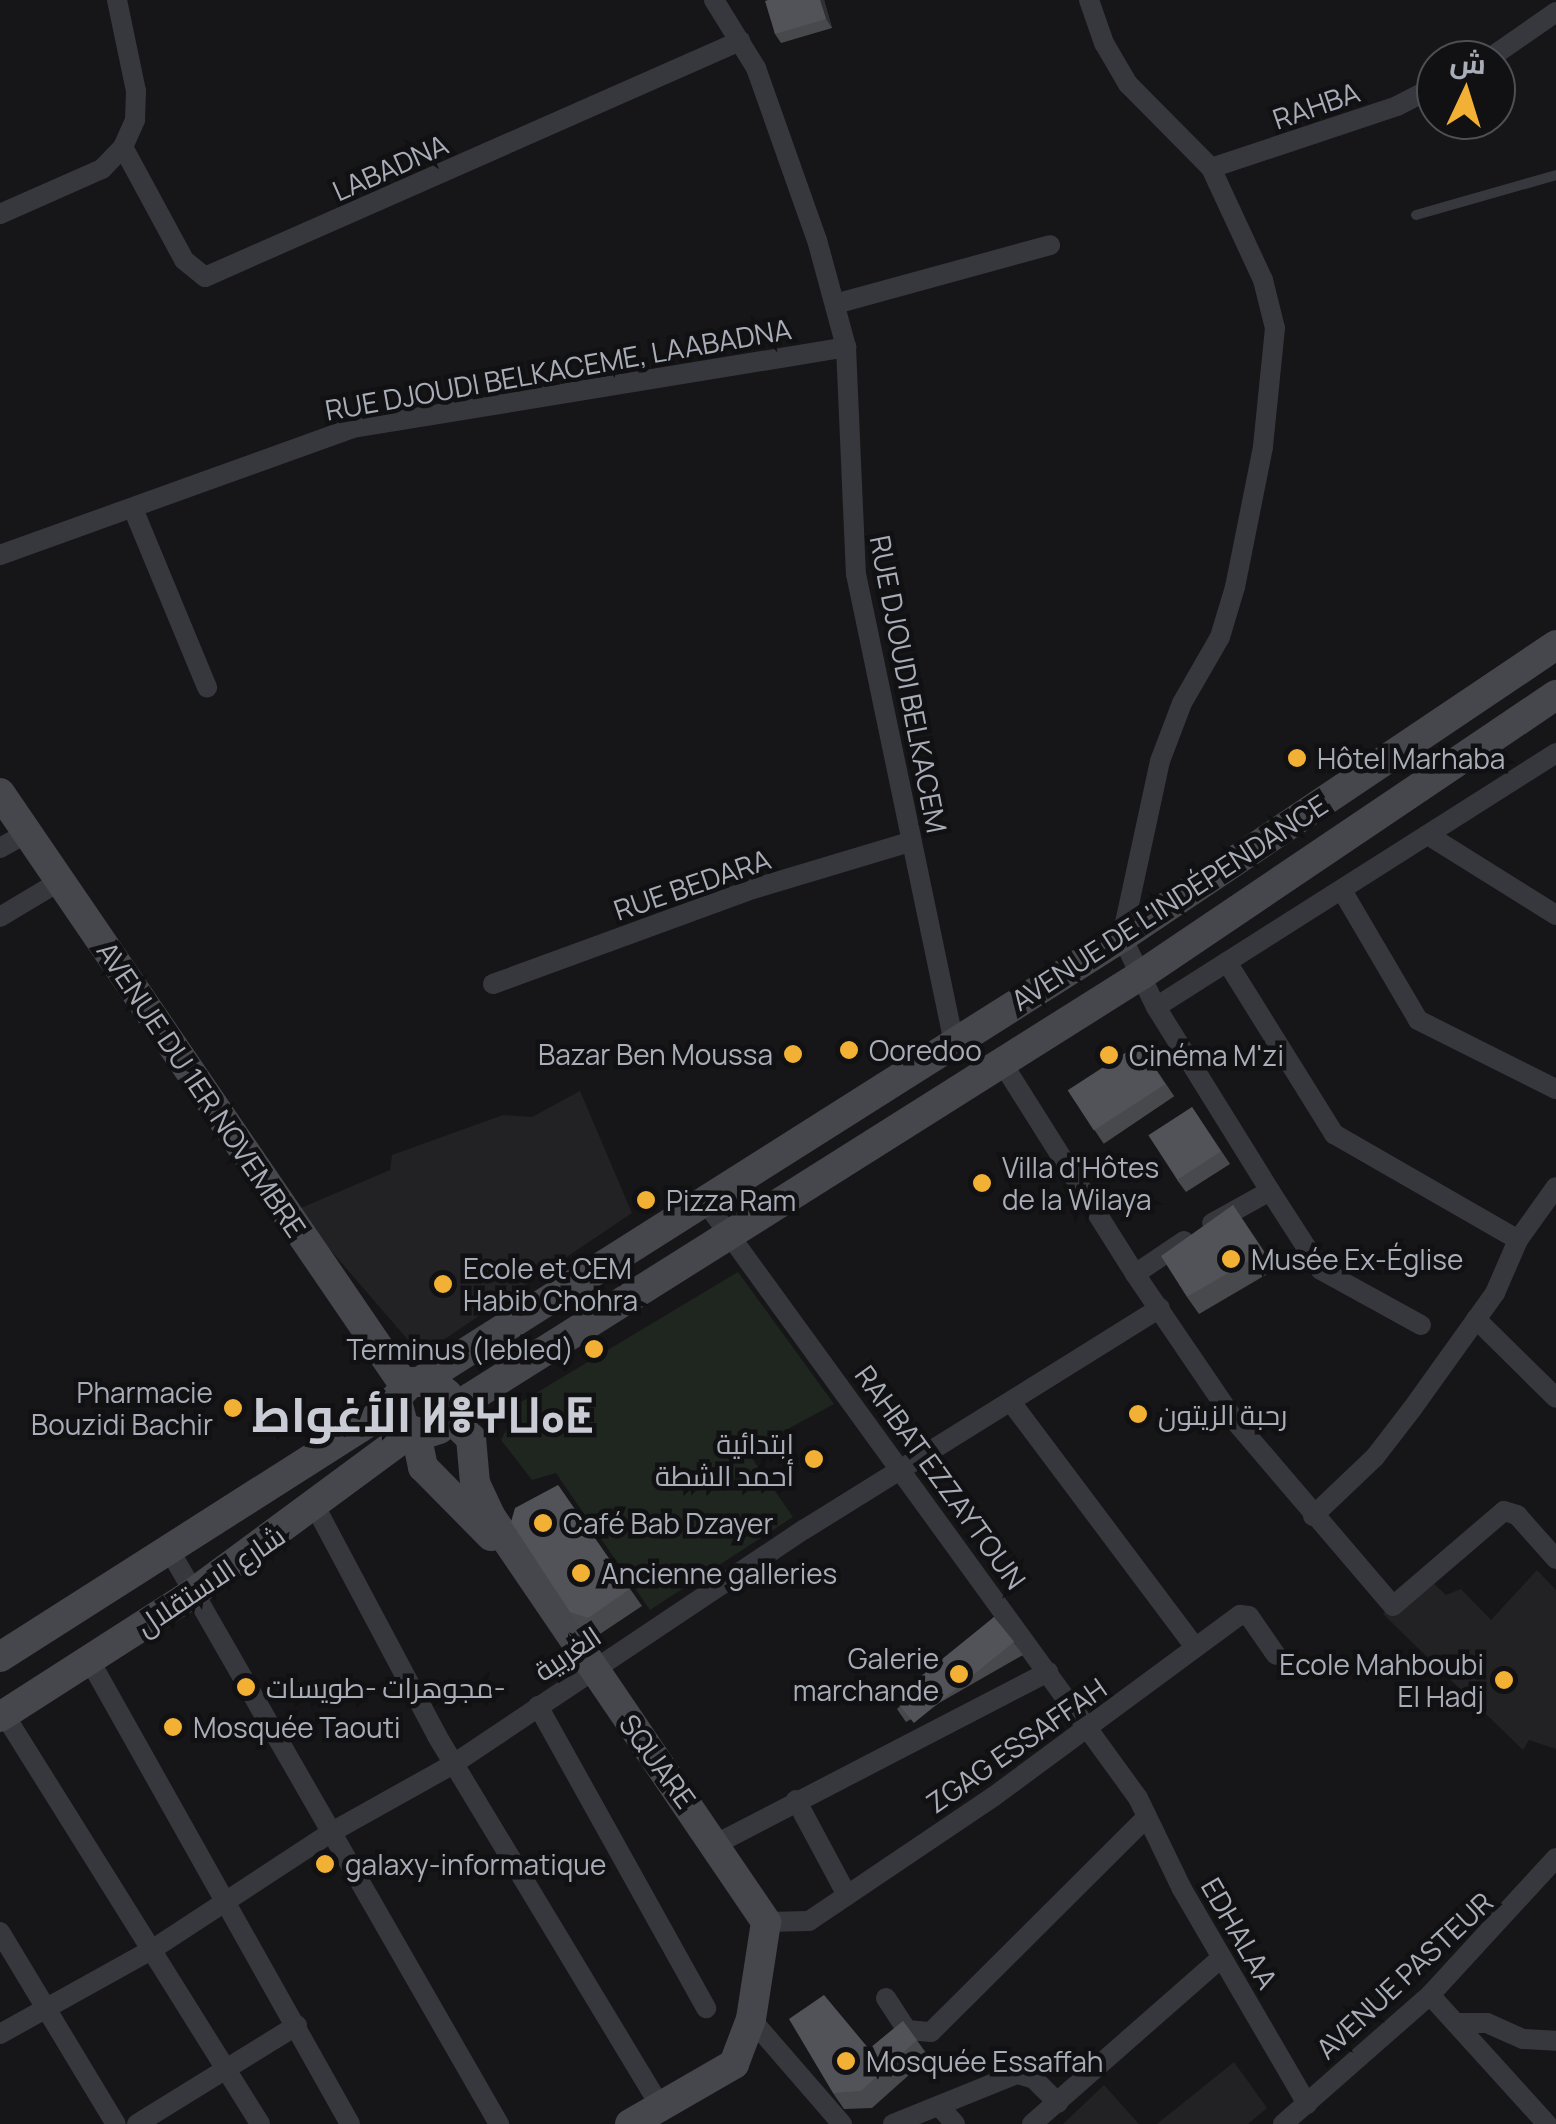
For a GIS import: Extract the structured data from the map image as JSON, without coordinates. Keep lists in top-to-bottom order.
{
  "streets": {
    "main road": [
      "AVENUE DE L'INDÉPENDANCE",
      "AVENUE DU 1ER NOVEMBRE",
      "شارع الاستقلال",
      "SQUARE"
    ],
    "street": [
      "RAHBA",
      "LABADNA",
      "RUE DJOUDI BELKACEME, LAABADNA",
      "RUE DJOUDI BELKACEM",
      "RUE BEDARA",
      "RAHBAT EZZAYTOUN",
      "الغربية",
      "ZGAG ESSAFFAH",
      "EDHALAA",
      "AVENUE PASTEUR"
    ]
  },
  "crossings": [
    ["LABADNA", "RUE DJOUDI BELKACEM"],
    ["RUE DJOUDI BELKACEME, LAABADNA", "RUE DJOUDI BELKACEM"],
    ["RUE DJOUDI BELKACEM", "RUE BEDARA"],
    ["RUE DJOUDI BELKACEM", "AVENUE DE L'INDÉPENDANCE"],
    ["AVENUE DE L'INDÉPENDANCE", "AVENUE DU 1ER NOVEMBRE"],
    ["AVENUE DE L'INDÉPENDANCE", "RAHBAT EZZAYTOUN"],
    ["AVENUE DE L'INDÉPENDANCE", "شارع الاستقلال"],
    ["RAHBAT EZZAYTOUN", "الغربية"],
    ["RAHBAT EZZAYTOUN", "ZGAG ESSAFFAH"],
    ["RAHBAT EZZAYTOUN", "EDHALAA"],
    ["الغربية", "SQUARE"],
    ["ZGAG ESSAFFAH", "SQUARE"],
    ["EDHALAA", "AVENUE PASTEUR"]
  ],
  "districts": ["الأغواط ⵍⴻⵖⵡⴰⵟ"],
  "places": [
    "Hôtel Marhaba",
    "Ooredoo",
    "Bazar Ben Moussa",
    "Cinéma M'zi",
    "Villa d'Hôtes de la Wilaya",
    "Pizza Ram",
    "Musée Ex-Église",
    "Ecole et CEM Habib Chohra",
    "Terminus (lebled)",
    "Pharmacie Bouzidi Bachir",
    "رحبة الزيتون",
    "إبتدائية أحمد الشطة",
    "Café Bab Dzayer",
    "Ancienne galleries",
    "Galerie marchande",
    "Ecole Mahboubi El Hadj",
    "مجوهرات -طويسات-",
    "Mosquée Taouti",
    "galaxy-informatique",
    "Mosquée Essaffah"
  ],
  "north": "top"
}
